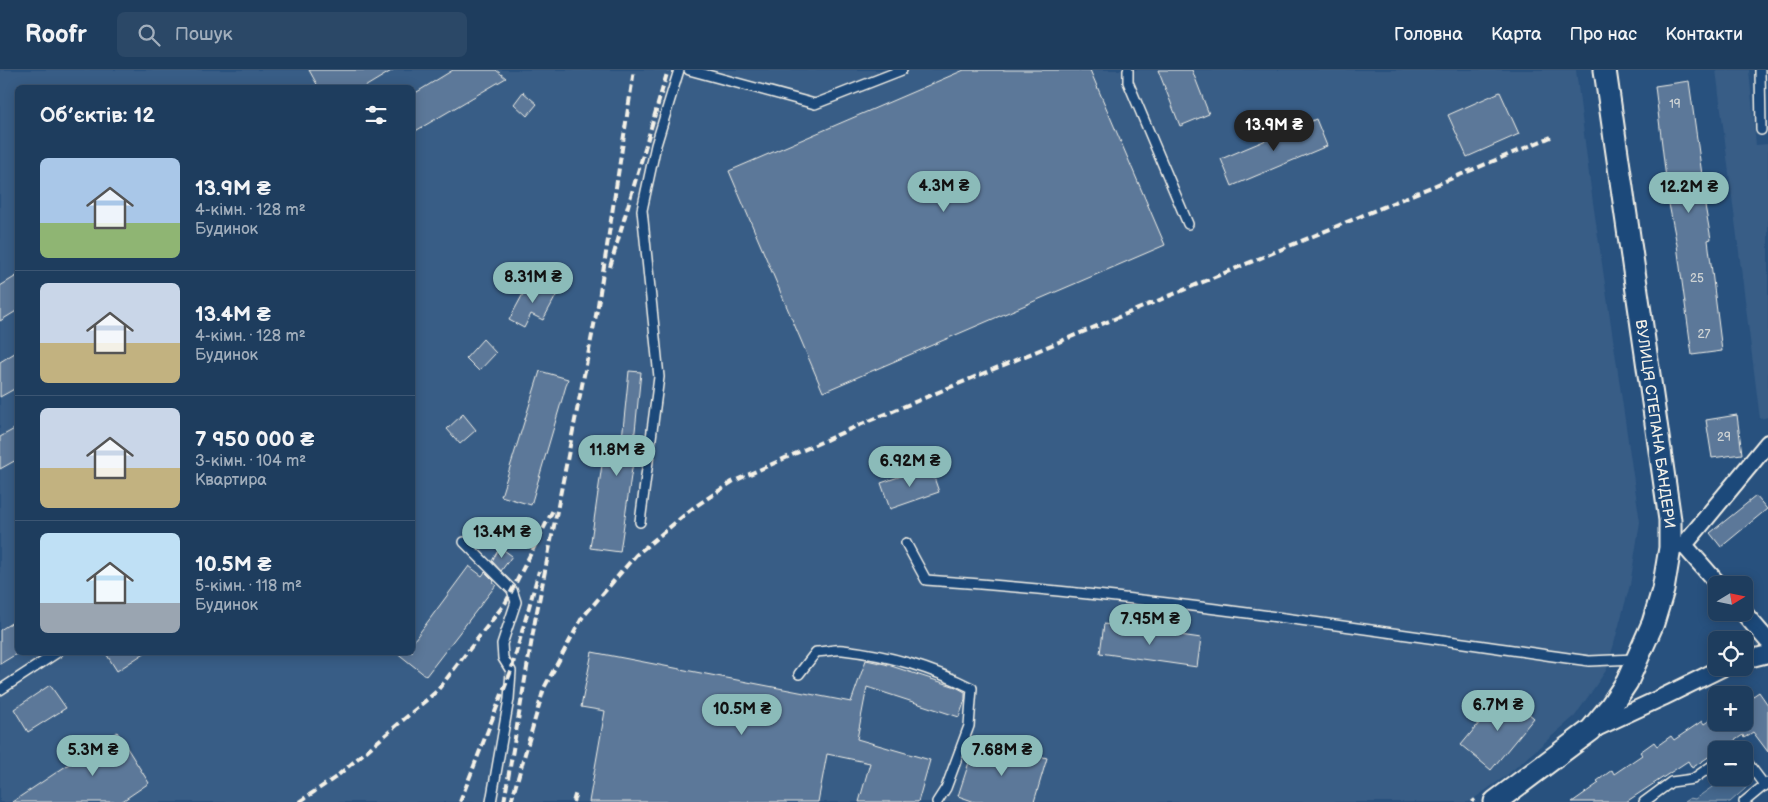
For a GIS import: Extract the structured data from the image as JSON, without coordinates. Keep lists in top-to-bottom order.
{
  "streets": {
    "street": ["ВУЛИЦЯ СТЕПАНА БАНДЕРИ"]
  },
  "house_numbers": [
    "19",
    "25",
    "27",
    "29"
  ],
  "north": "right",
  "page": {
    "header": "Roofr",
    "search": "Пошук",
    "nav": [
      "Головна",
      "Карта",
      "Про нас",
      "Контакти"
    ],
    "heading": "Об’єктів: 12",
    "price": [
      "13.9M ₴",
      "4.3M ₴",
      "12.2M ₴",
      "8.31M ₴",
      "11.8M ₴",
      "6.92M ₴",
      "13.4M ₴",
      "7.95M ₴",
      "6.7M ₴",
      "10.5M ₴",
      "5.3M ₴",
      "7.68M ₴"
    ],
    "list": [
      {
        "name": "13.9M ₴",
        "note": "4-кімн. · 128 m² · Будинок"
      },
      {
        "name": "13.4M ₴",
        "note": "4-кімн. · 128 m² · Будинок"
      },
      {
        "name": "7 950 000 ₴",
        "note": "3-кімн. · 104 m² · Квартира"
      },
      {
        "name": "10.5M ₴",
        "note": "5-кімн. · 118 m² · Будинок"
      }
    ],
    "map_buttons": ["+", "−"]
  }
}
